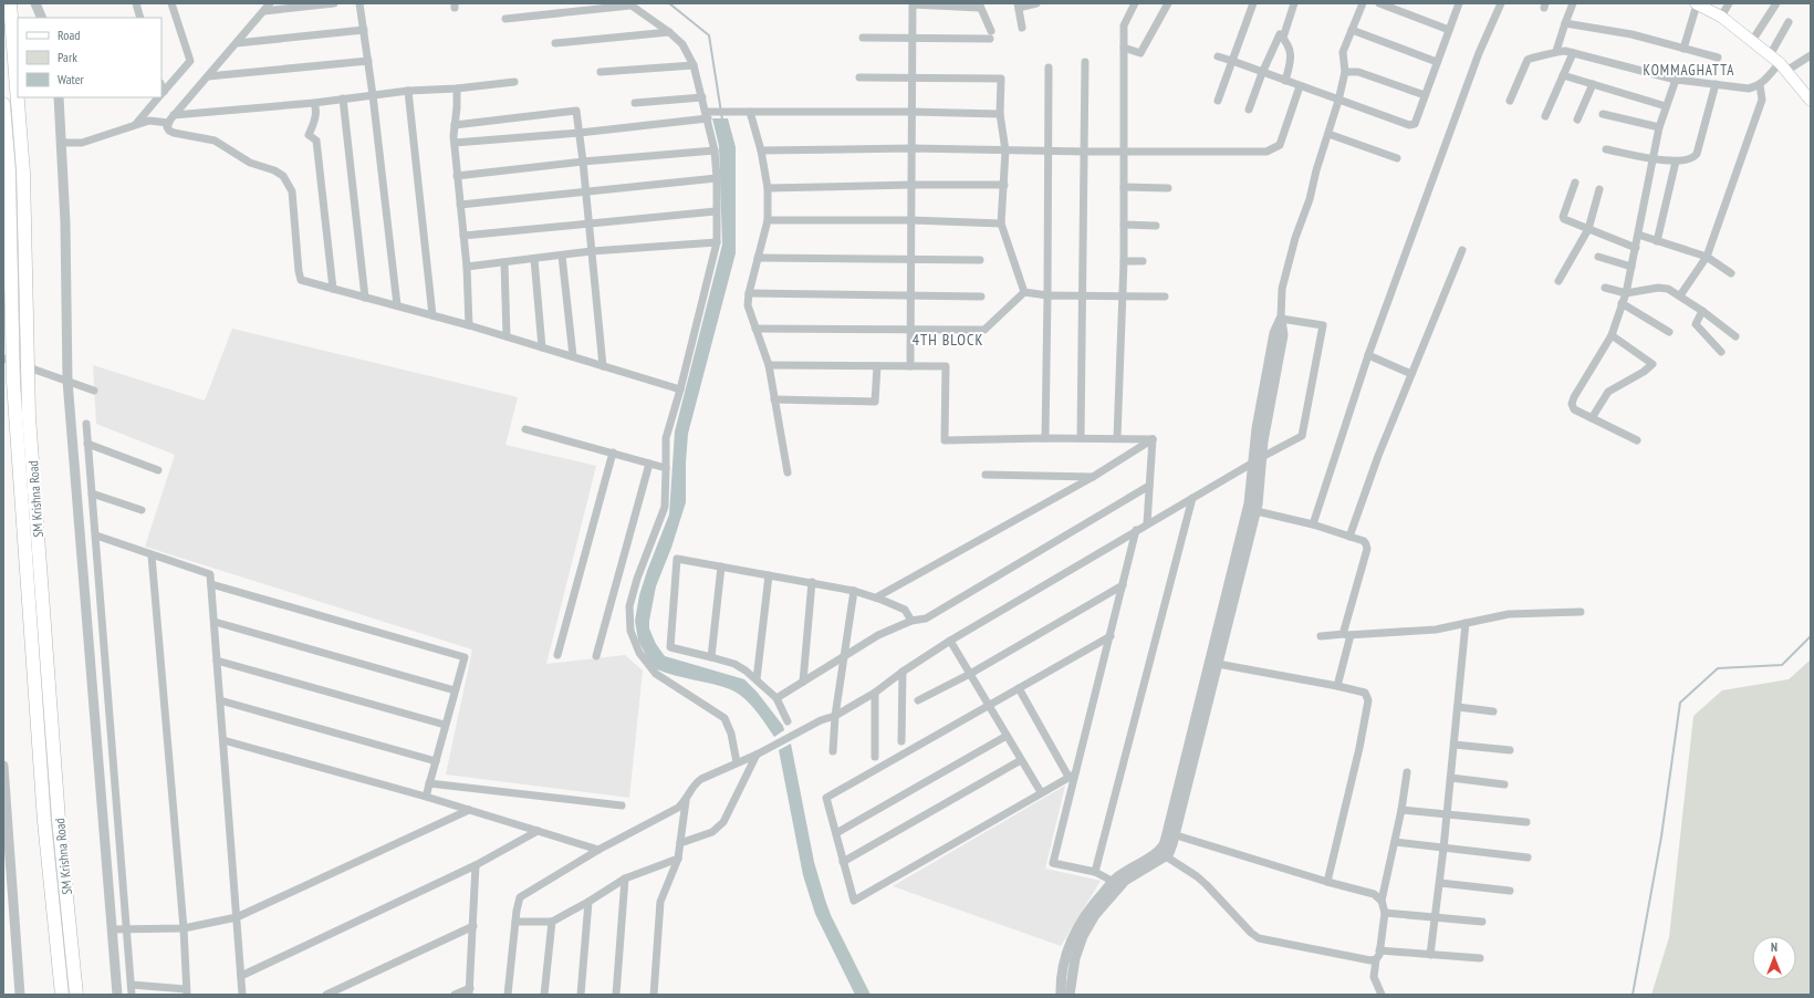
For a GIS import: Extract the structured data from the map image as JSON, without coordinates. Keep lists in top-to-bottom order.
{
  "streets": {
    "highway": ["SM Krishna Road"]
  },
  "districts": ["KOMMAGHATTA", "4TH BLOCK"],
  "legend": ["Road", "Park", "Water"],
  "north": "top"
}
